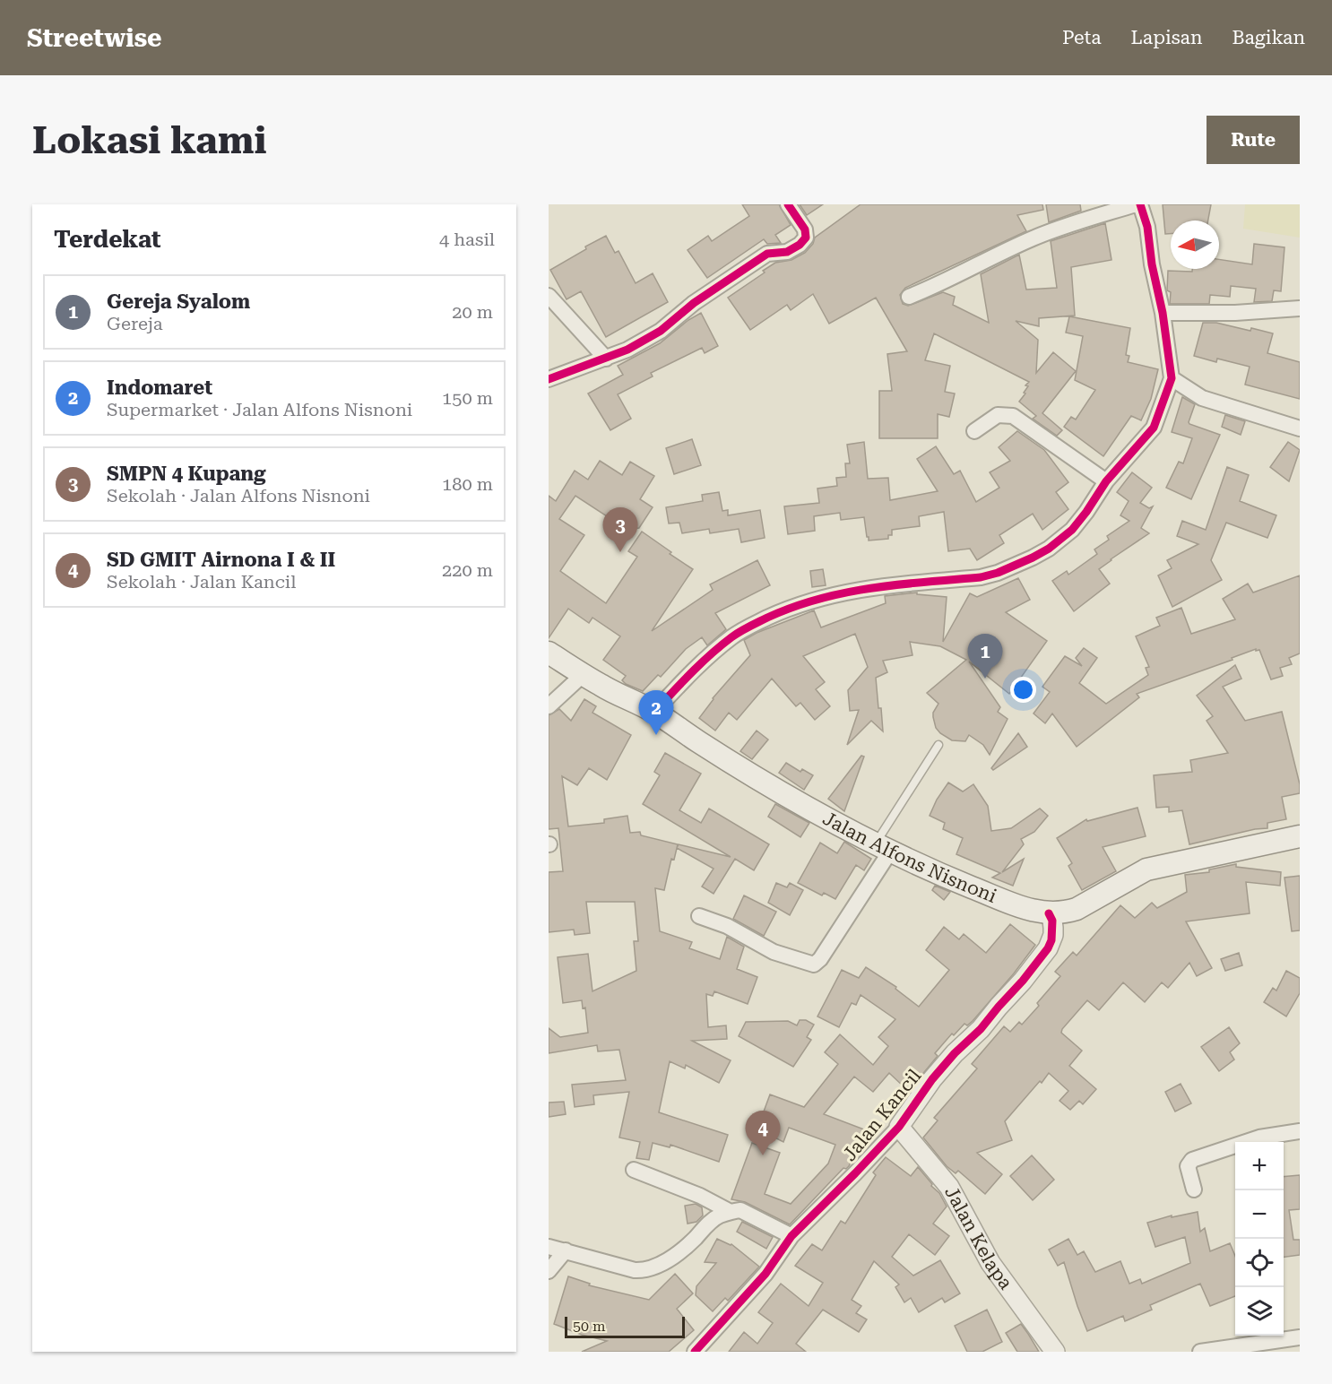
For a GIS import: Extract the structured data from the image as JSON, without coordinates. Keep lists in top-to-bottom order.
{
  "streets": {
    "main road": ["Jalan Alfons Nisnoni"],
    "street": ["Jalan Kancil", "Jalan Kelapa"]
  },
  "crossings": [
    ["Jalan Alfons Nisnoni", "Jalan Kancil"],
    ["Jalan Kancil", "Jalan Kelapa"]
  ],
  "scale_bar": "50 m",
  "north": "left",
  "page": {
    "header": "Streetwise",
    "nav": ["Peta", "Lapisan", "Bagikan"],
    "buttons": "Rute",
    "title": "Lokasi kami",
    "heading": ["Terdekat", "4 hasil"],
    "list": [
      {
        "mark": "1",
        "name": "Gereja Syalom",
        "note": "Gereja",
        "value": "20 m"
      },
      {
        "mark": "2",
        "name": "Indomaret",
        "note": "Supermarket · Jalan Alfons Nisnoni",
        "value": "150 m"
      },
      {
        "mark": "3",
        "name": "SMPN 4 Kupang",
        "note": "Sekolah · Jalan Alfons Nisnoni",
        "value": "180 m"
      },
      {
        "mark": "4",
        "name": "SD GMIT Airnona I & II",
        "note": "Sekolah · Jalan Kancil",
        "value": "220 m"
      }
    ],
    "pins": [
      "3",
      "1",
      "2",
      "4"
    ],
    "map_buttons": ["+", "−"],
    "scale": "50 m"
  }
}
